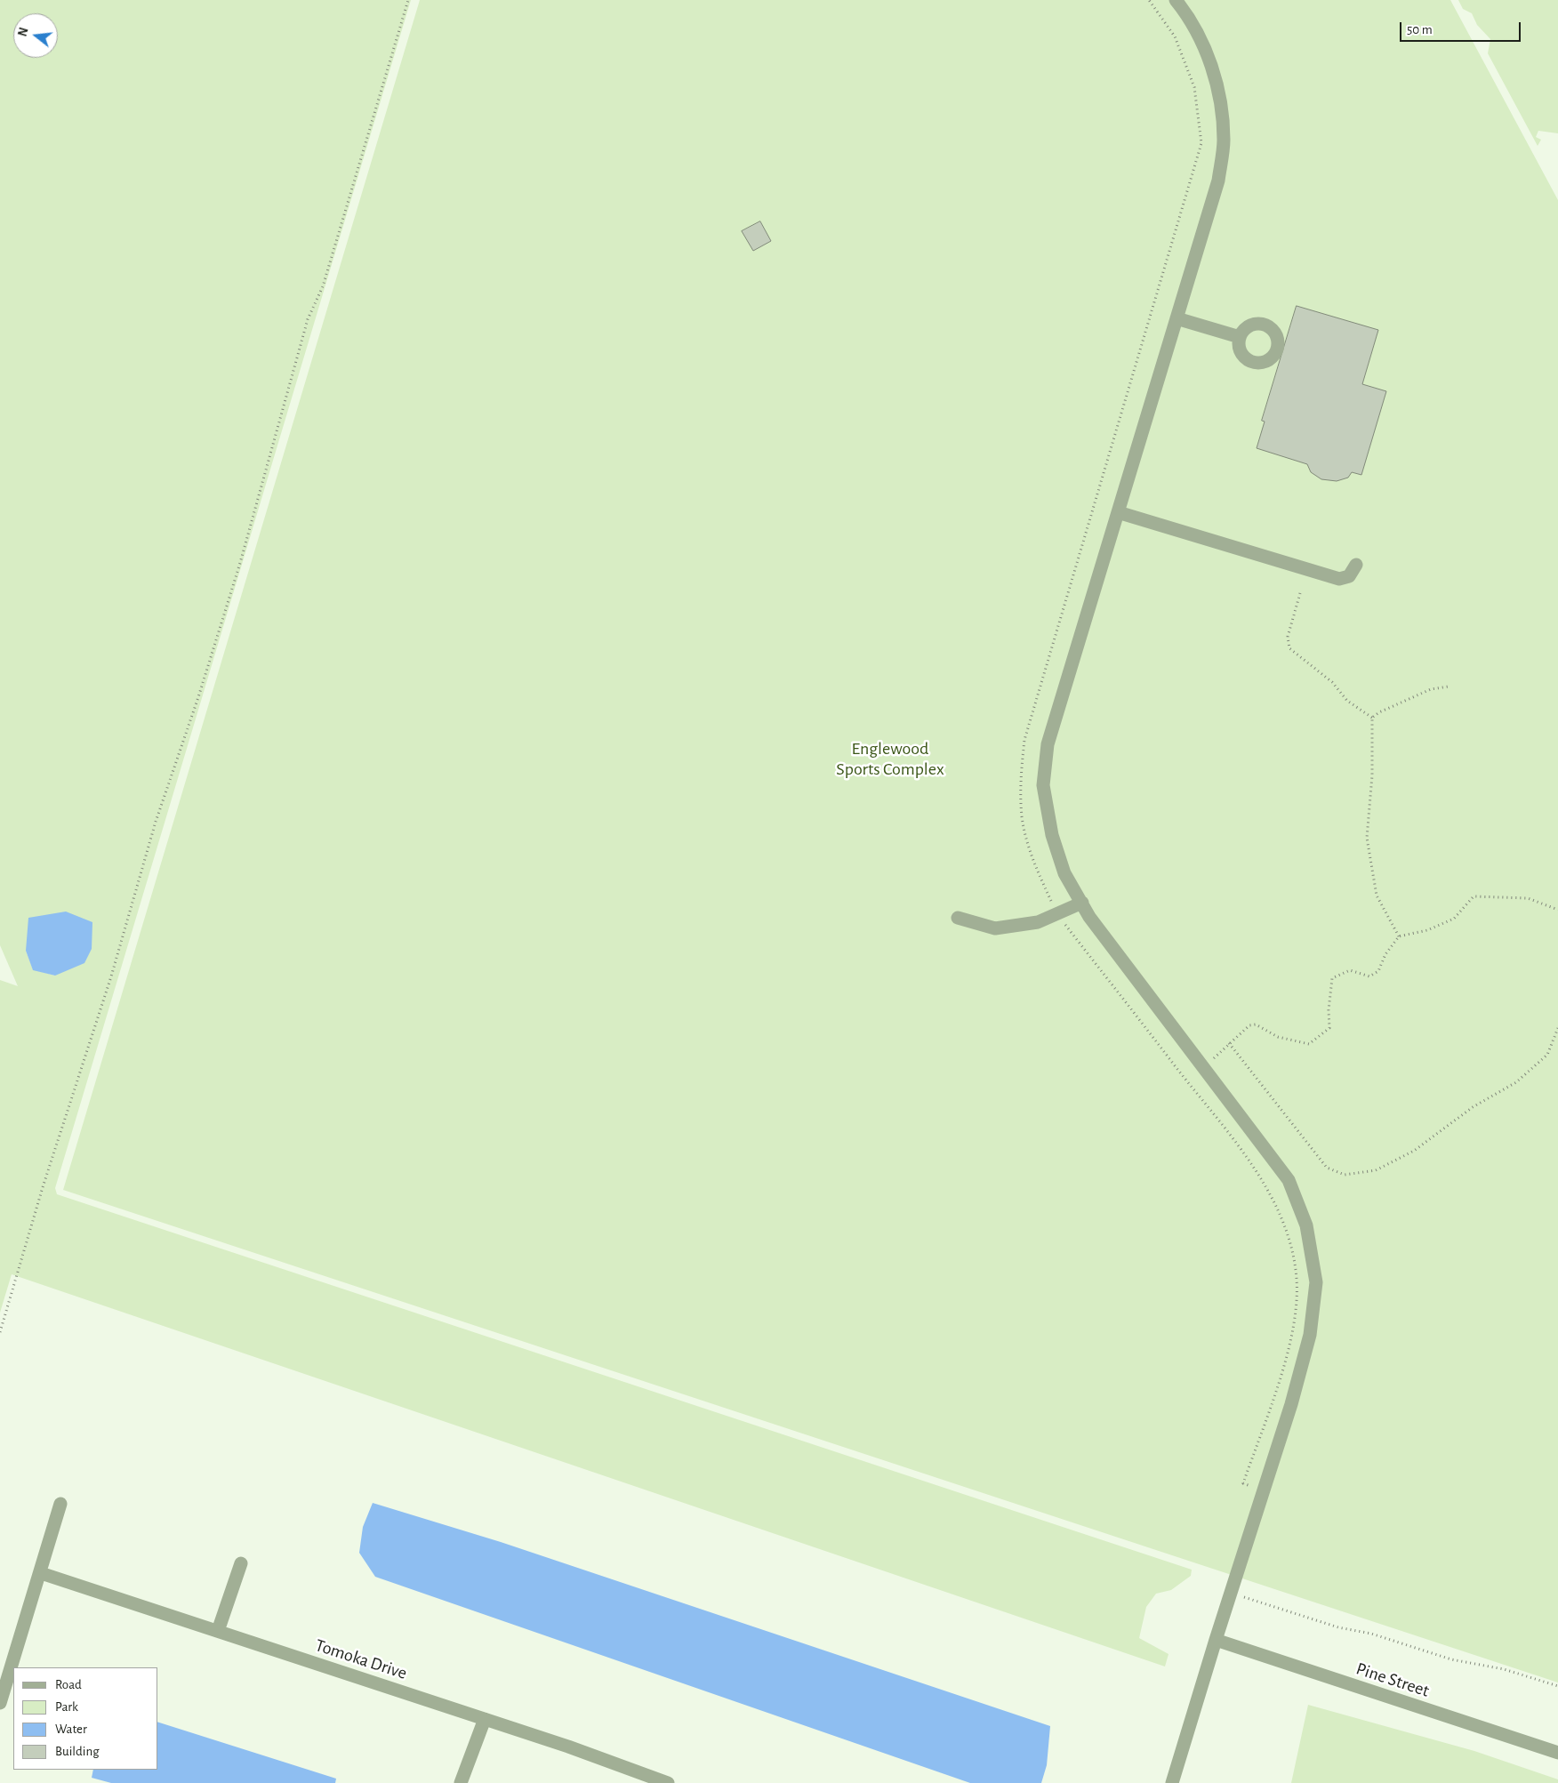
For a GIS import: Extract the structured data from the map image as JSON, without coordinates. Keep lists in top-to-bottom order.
{
  "streets": {
    "street": ["Tomoka Drive", "Pine Street"]
  },
  "parks": ["Englewood Sports Complex"],
  "legend": [
    "Road",
    "Park",
    "Water",
    "Building"
  ],
  "scale_bar": "50 m",
  "north": "left"
}
